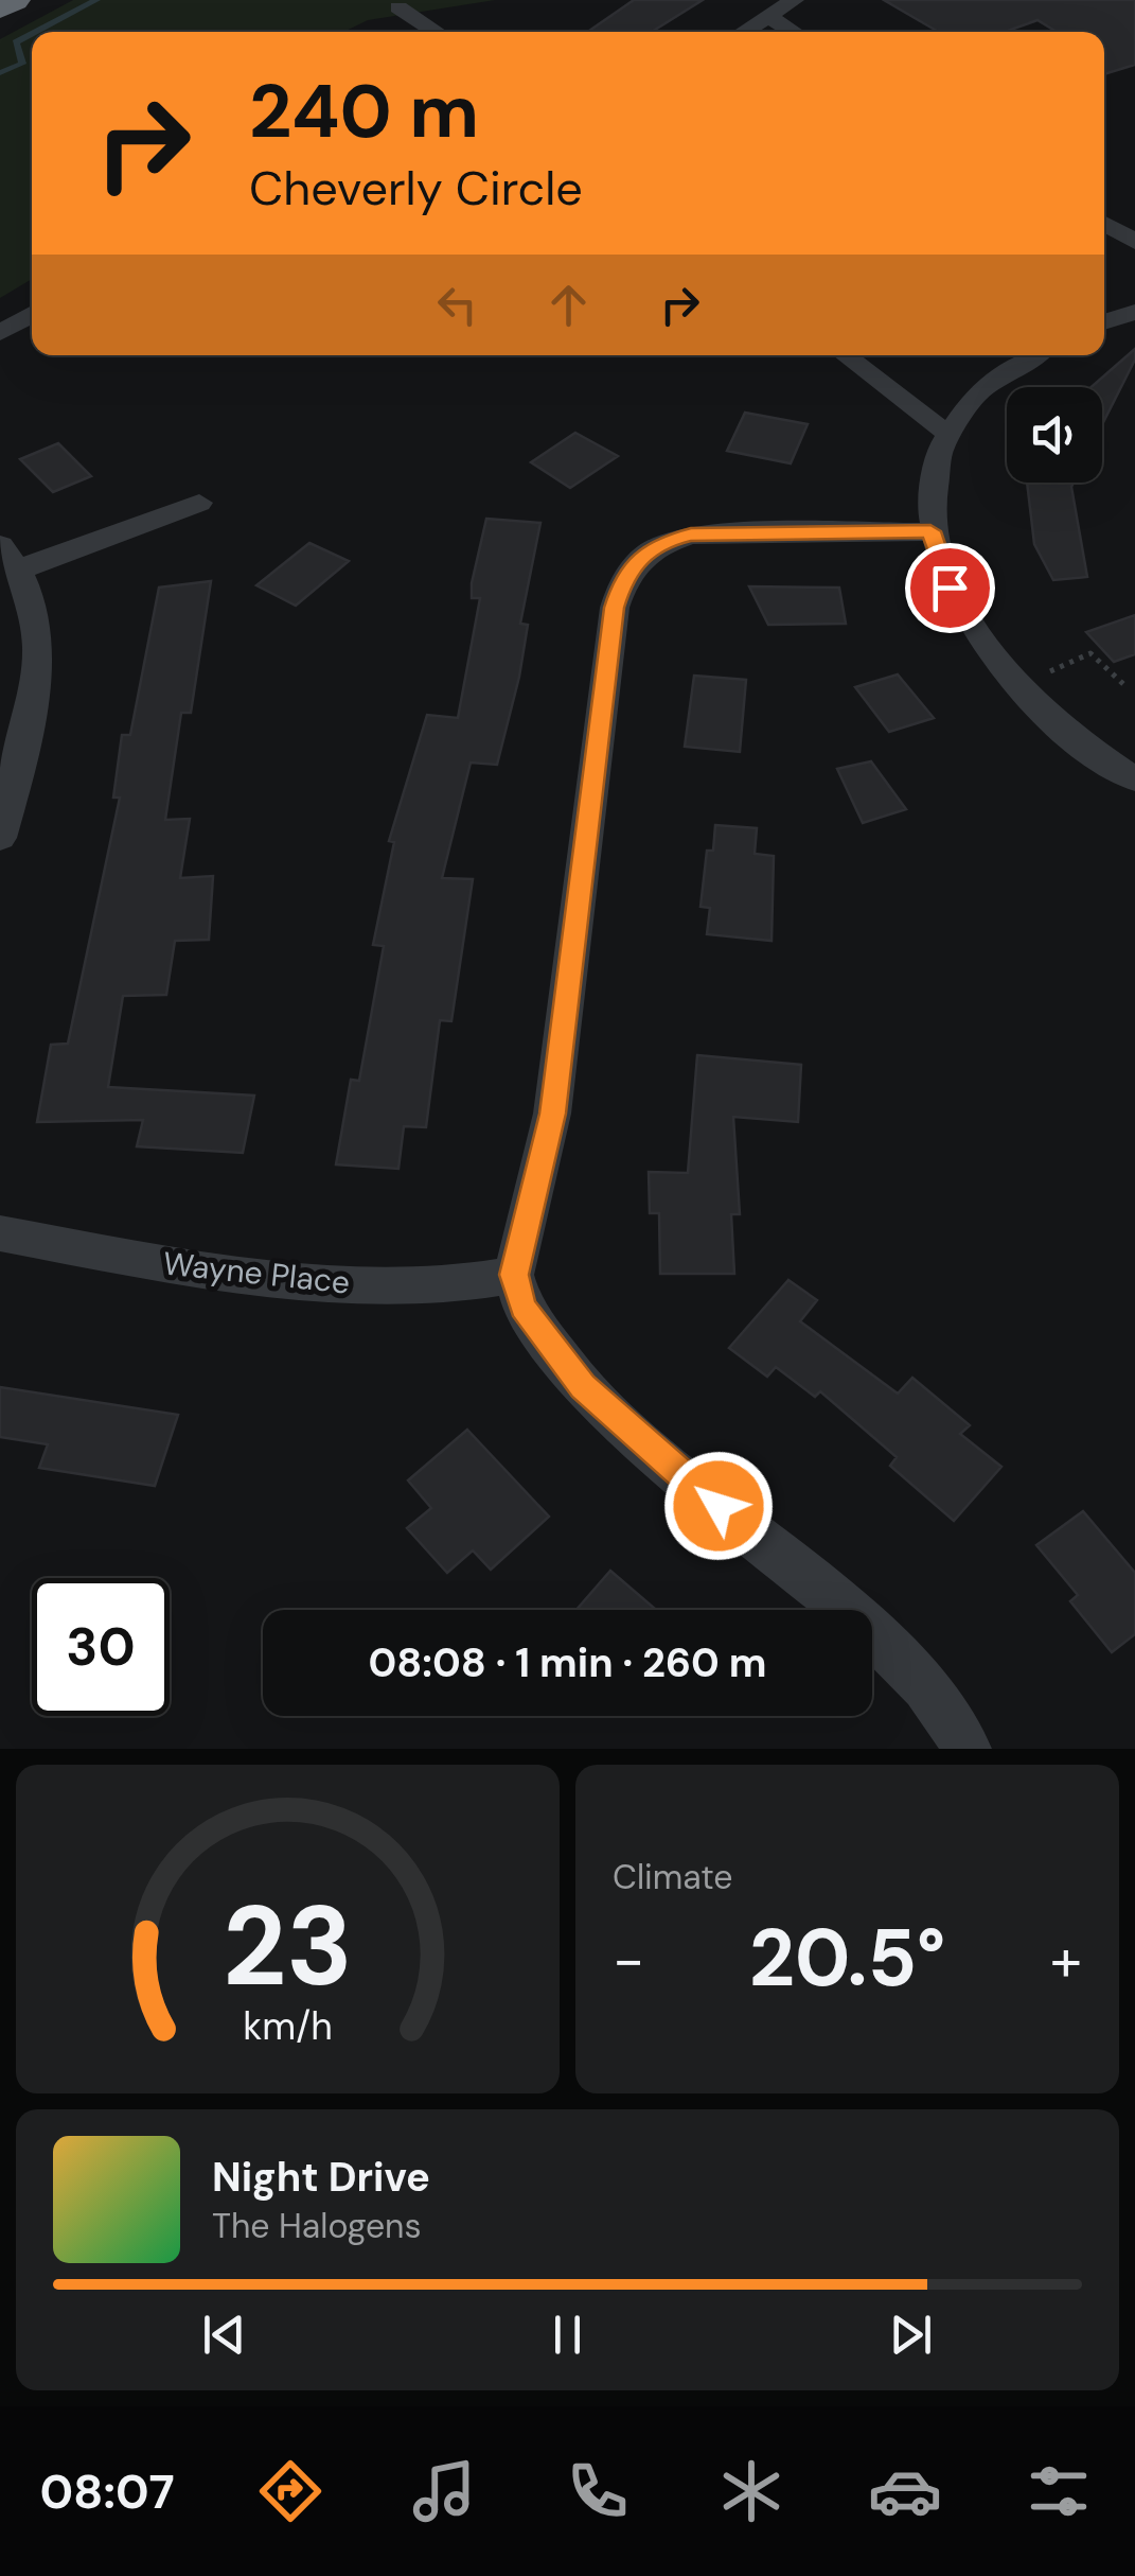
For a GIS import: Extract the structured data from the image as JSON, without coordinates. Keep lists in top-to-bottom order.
{
  "streets": {
    "street": ["Wayne Place"]
  },
  "page": {
    "turn": ["240 m", "Cheverly Circle"],
    "limit": "30",
    "trip": "08:08 · 1 min · 260 m",
    "tile": "Climate",
    "heat": ["−", "20.5°", "+"],
    "song": ["Night Drive", "The Halogens"],
    "tabs": "08:07",
    "gauge": ["23", "km/h"]
  }
}
